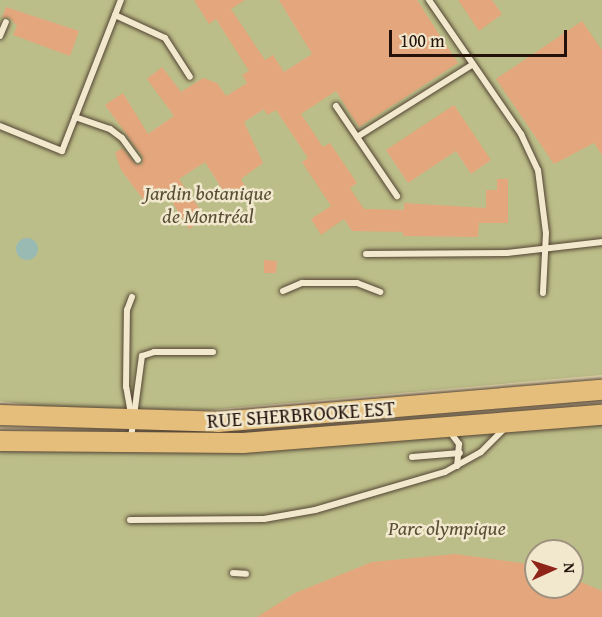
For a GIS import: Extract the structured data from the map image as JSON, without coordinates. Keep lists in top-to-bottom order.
{
  "streets": {
    "main road": ["RUE SHERBROOKE EST"]
  },
  "parks": ["Jardin botanique de Montréal", "Parc olympique"],
  "scale_bar": "100 m",
  "north": "right"
}
